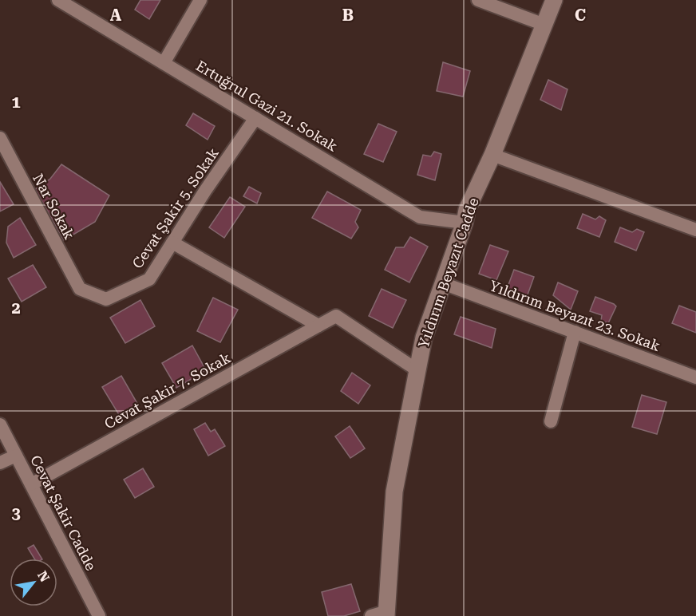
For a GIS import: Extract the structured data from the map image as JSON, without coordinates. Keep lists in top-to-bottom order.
{
  "streets": {
    "street": [
      "Ertuğrul Gazi 21. Sokak",
      "Nar Sokak",
      "Cevat Şakir 5. Sokak",
      "Yıldırım Beyazıt Cadde",
      "Yıldırım Beyazıt 23. Sokak",
      "Cevat Şakir 7. Sokak",
      "Cevat Şakir Cadde"
    ]
  },
  "crossings": [
    ["Ertuğrul Gazi 21. Sokak", "Cevat Şakir 5. Sokak"],
    ["Ertuğrul Gazi 21. Sokak", "Yıldırım Beyazıt Cadde"],
    ["Nar Sokak", "Cevat Şakir 5. Sokak"],
    ["Yıldırım Beyazıt Cadde", "Yıldırım Beyazıt 23. Sokak"],
    ["Yıldırım Beyazıt Cadde", "Cevat Şakir 7. Sokak"],
    ["Cevat Şakir 7. Sokak", "Cevat Şakir Cadde"]
  ],
  "north": "top right",
  "grid": {
    "columns": ["A", "B", "C"],
    "rows": ["1", "2", "3"]
  }
}
